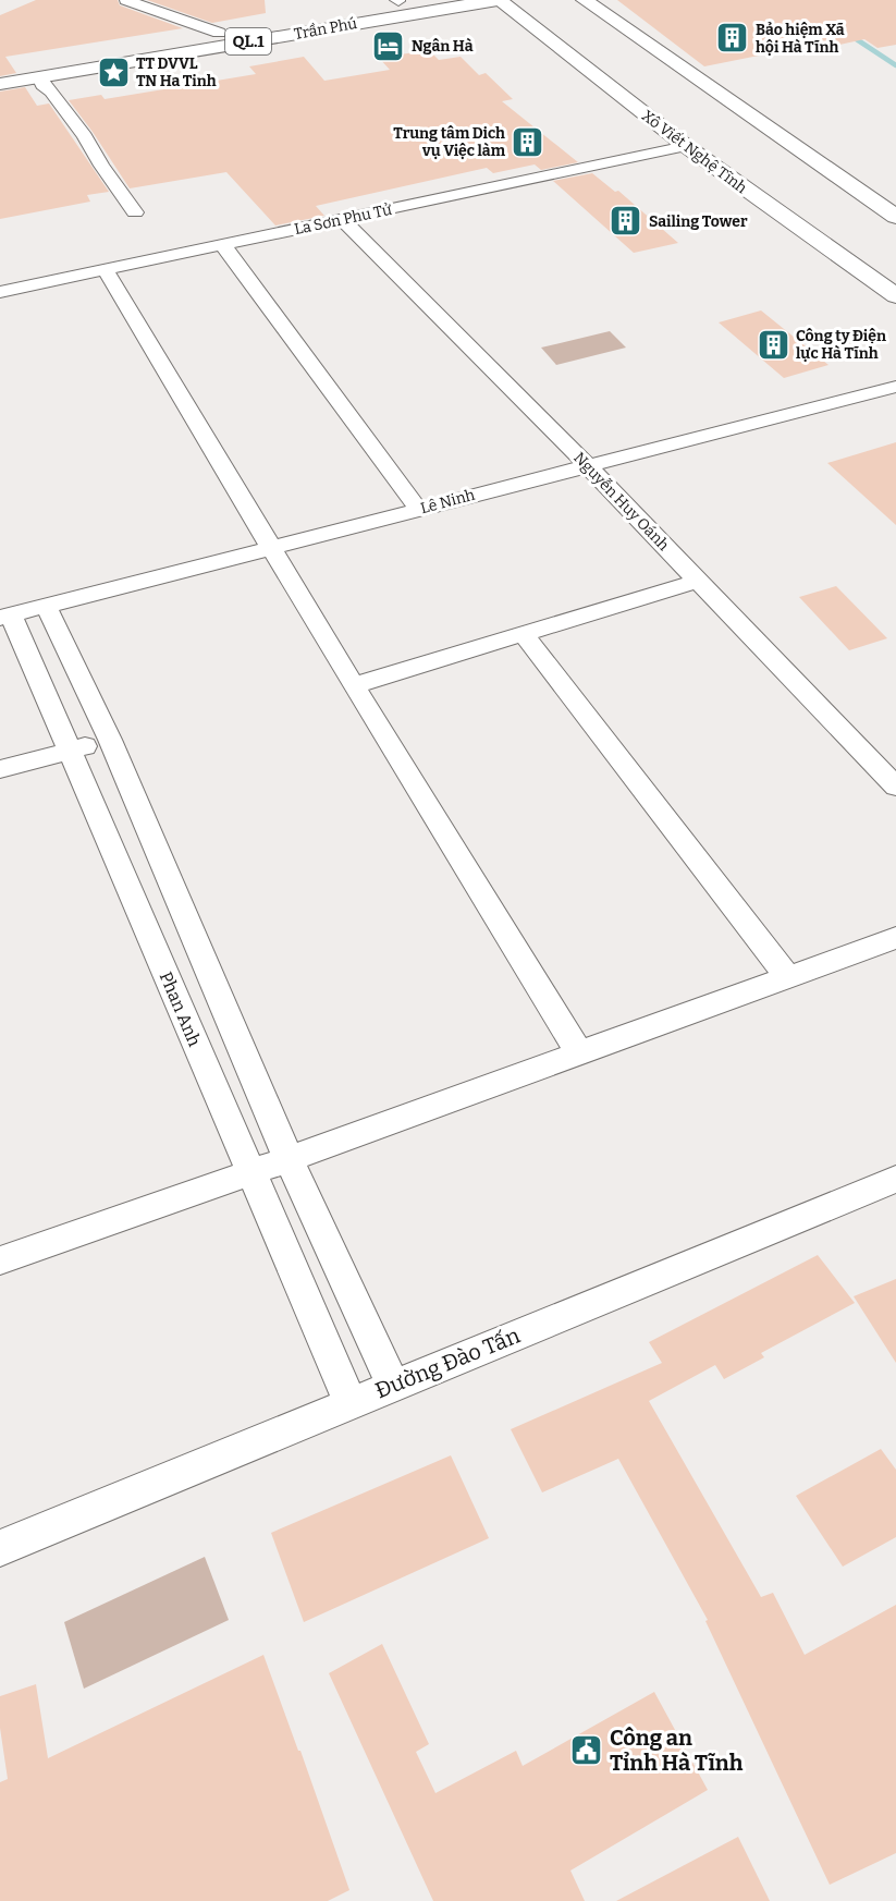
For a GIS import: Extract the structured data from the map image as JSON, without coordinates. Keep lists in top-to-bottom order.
{
  "streets": {
    "main road": ["Trần Phú", "QL.1"],
    "street": [
      "Xô Viết Nghệ Tĩnh",
      "La Sơn Phu Tử",
      "Lê Ninh",
      "Nguyễn Huy Oánh",
      "Phan Anh",
      "Đường Đào Tấn"
    ]
  },
  "crossings": [
    ["Trần Phú", "Xô Viết Nghệ Tĩnh"],
    ["Xô Viết Nghệ Tĩnh", "La Sơn Phu Tử"],
    ["La Sơn Phu Tử", "Nguyễn Huy Oánh"],
    ["Lê Ninh", "Nguyễn Huy Oánh"],
    ["Lê Ninh", "Phan Anh"],
    ["Phan Anh", "Đường Đào Tấn"]
  ],
  "places": {
    "building": [
      "Bảo hiệm Xã hội Hà Tĩnh",
      "Trung tâm Dịch vụ Việc làm",
      "Sailing Tower",
      "Công ty Điện lực Hà Tĩnh"
    ],
    "hotel": ["Ngân Hà"],
    "place": ["TT DVVL TN Ha Tinh"],
    "public building": ["Công an Tỉnh Hà Tĩnh"]
  }
}
